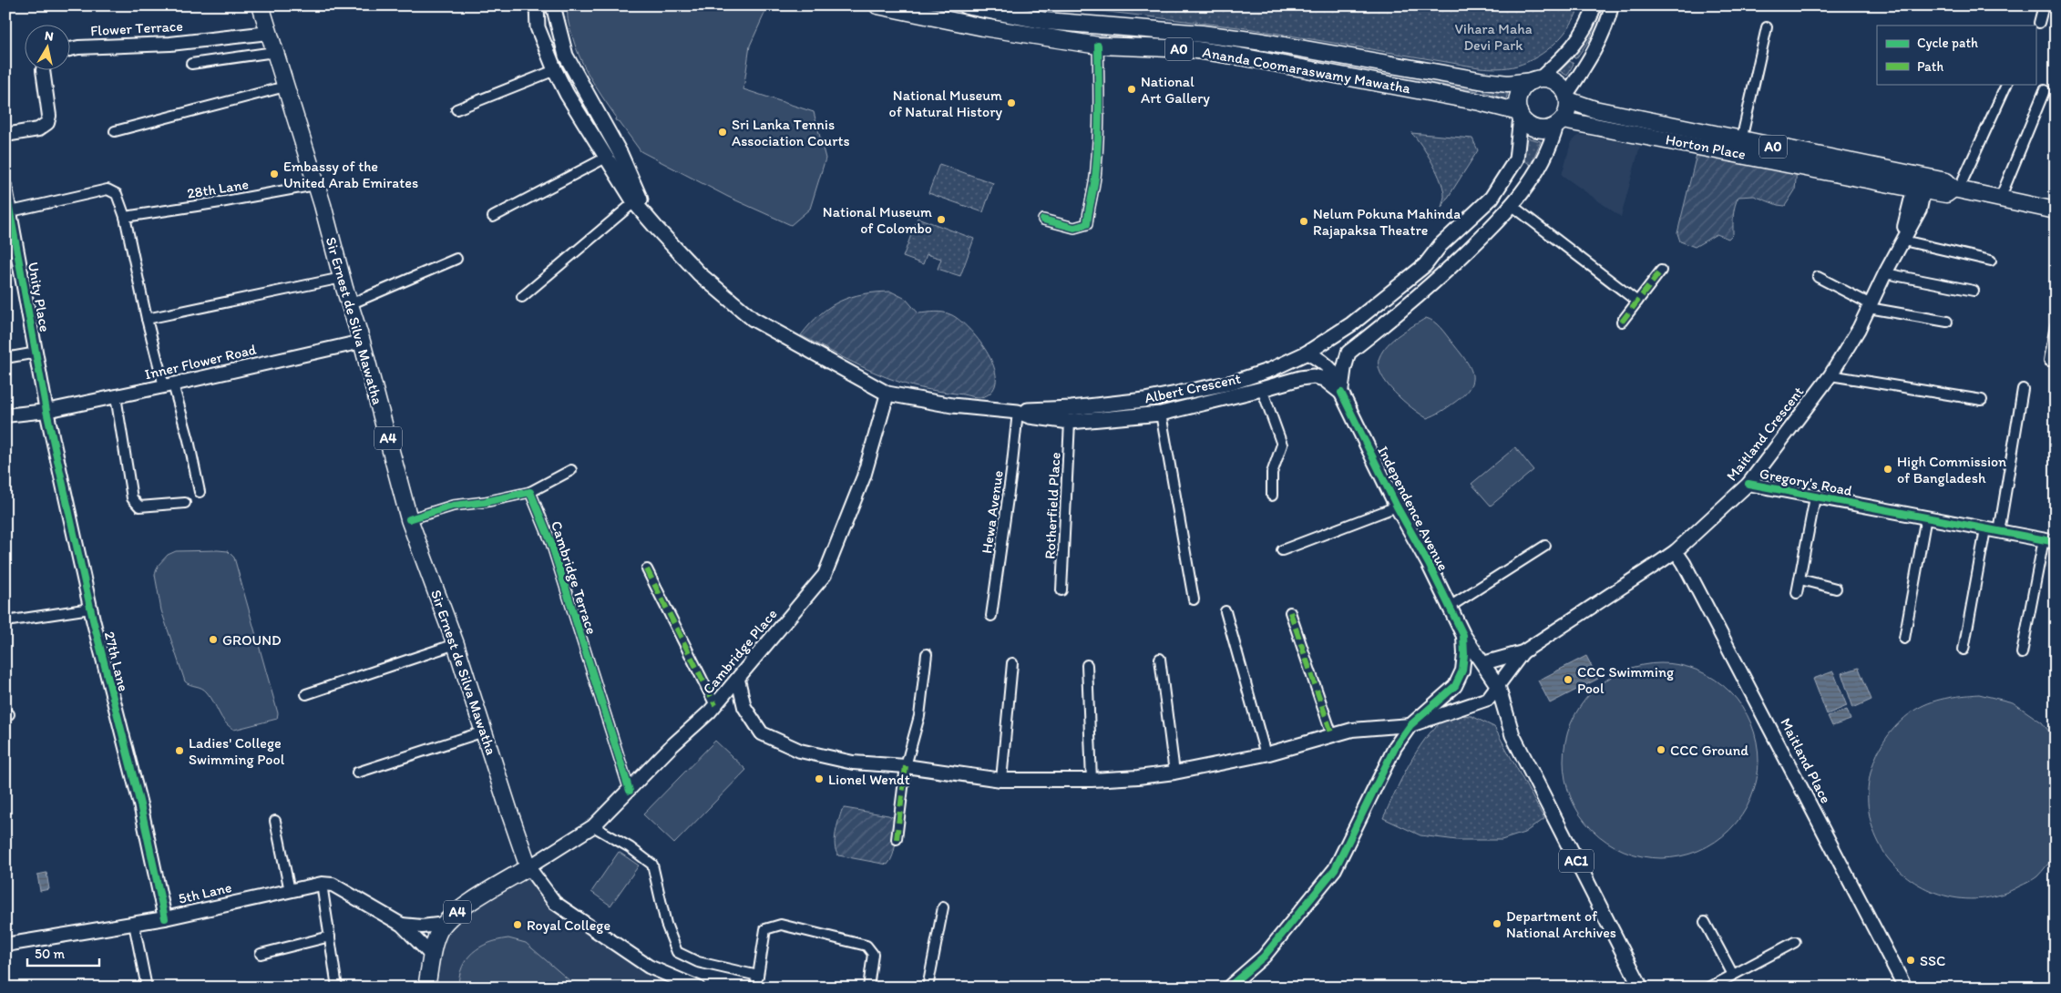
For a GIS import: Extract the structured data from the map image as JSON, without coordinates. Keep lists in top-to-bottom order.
{
  "streets": {
    "highway": [
      "A0",
      "Ananda Coomaraswamy Mawatha",
      "Horton Place",
      "Sir Ernest de Silva Mawatha",
      "A4"
    ],
    "main road": [
      "Flower Terrace",
      "Unity Place",
      "Inner Flower Road",
      "Albert Crescent",
      "Maitland Crescent",
      "Gregory's Road",
      "Independence Avenue",
      "Cambridge Place",
      "27th Lane",
      "Maitland Place",
      "AC1",
      "5th Lane"
    ],
    "street": [
      "28th Lane",
      "Rotherfield Place",
      "Hewa Avenue",
      "Cambridge Terrace"
    ]
  },
  "crossings": [
    ["Flower Terrace", "Sir Ernest de Silva Mawatha"],
    ["A0", "Ananda Coomaraswamy Mawatha"],
    ["A0", "Horton Place"],
    ["A0", "Albert Crescent"],
    ["Ananda Coomaraswamy Mawatha", "Horton Place"],
    ["Ananda Coomaraswamy Mawatha", "Albert Crescent"],
    ["Horton Place", "Albert Crescent"],
    ["Horton Place", "Maitland Crescent"],
    ["28th Lane", "Sir Ernest de Silva Mawatha"],
    ["Unity Place", "Inner Flower Road"],
    ["Unity Place", "27th Lane"],
    ["Sir Ernest de Silva Mawatha", "Inner Flower Road"],
    ["Sir Ernest de Silva Mawatha", "A4"],
    ["Sir Ernest de Silva Mawatha", "Cambridge Place"],
    ["Inner Flower Road", "27th Lane"],
    ["Albert Crescent", "Rotherfield Place"],
    ["Albert Crescent", "Independence Avenue"],
    ["Albert Crescent", "Hewa Avenue"],
    ["Albert Crescent", "Cambridge Place"],
    ["Maitland Crescent", "Gregory's Road"],
    ["Maitland Crescent", "Independence Avenue"],
    ["Maitland Crescent", "Cambridge Place"],
    ["Maitland Crescent", "Maitland Place"],
    ["A4", "Cambridge Place"],
    ["Cambridge Terrace", "Cambridge Place"],
    ["27th Lane", "5th Lane"]
  ],
  "parks": ["Vihara Maha Devi Park"],
  "places": [
    "National Art Gallery",
    "National Museum of Natural History",
    "Sri Lanka Tennis Association Courts",
    "Embassy of the United Arab Emirates",
    "National Museum of Colombo",
    "Nelum Pokuna Mahinda Rajapaksa Theatre",
    "High Commission of Bangladesh",
    "GROUND",
    "CCC Swimming Pool",
    "CCC Ground",
    "Ladies' College Swimming Pool",
    "Lionel Wendt",
    "Department of National Archives",
    "Royal College",
    "SSC"
  ],
  "legend": ["Cycle path", "Path"],
  "scale_bar": "50 m",
  "north": "top"
}
